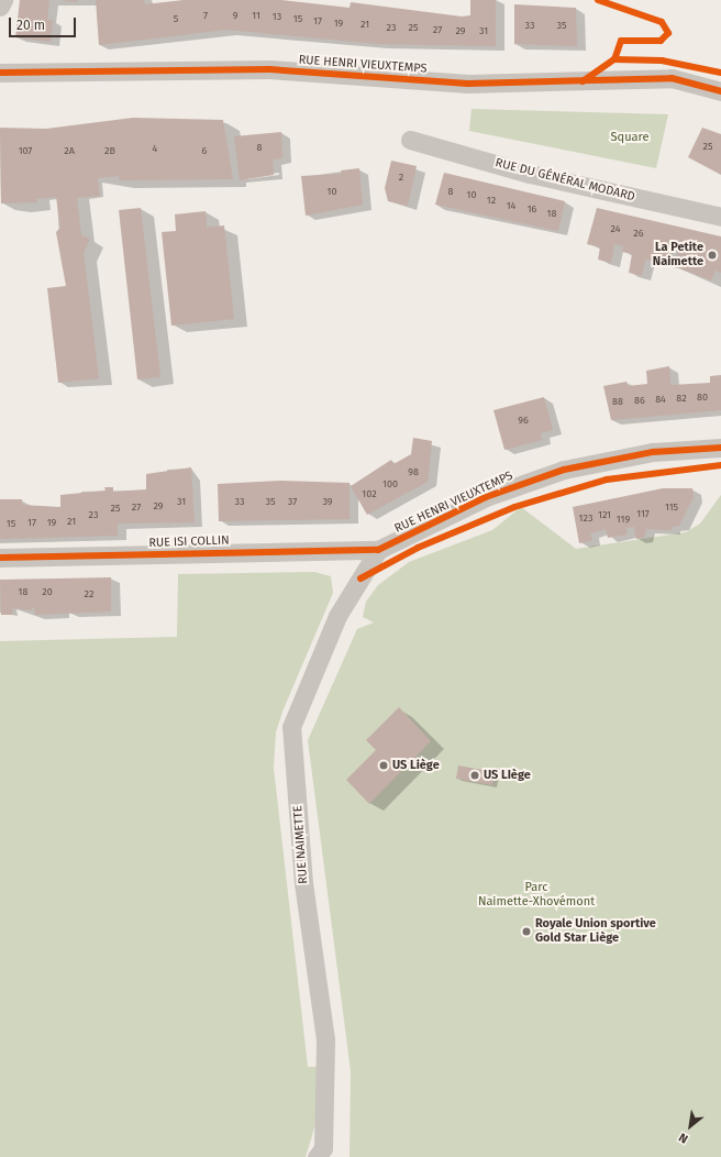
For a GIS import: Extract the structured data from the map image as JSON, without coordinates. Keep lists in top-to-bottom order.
{
  "streets": {
    "street": [
      "RUE HENRI VIEUXTEMPS",
      "RUE DU GÉNÉRAL MODARD",
      "RUE ISI COLLIN",
      "RUE NAIMETTE"
    ]
  },
  "crossings": [
    ["RUE HENRI VIEUXTEMPS", "RUE ISI COLLIN"],
    ["RUE HENRI VIEUXTEMPS", "RUE NAIMETTE"],
    ["RUE ISI COLLIN", "RUE NAIMETTE"]
  ],
  "parks": ["Square", "Parc Naimette-Xhovémont"],
  "places": [
    "La Petite Naimette",
    "US Liège",
    "US LIège",
    "Royale Union sportive Gold Star Liège"
  ],
  "house_numbers": [
    "7",
    "9",
    "11",
    "13",
    "5",
    "15",
    "17",
    "19",
    "21",
    "33",
    "35",
    "23",
    "25",
    "27",
    "29",
    "31",
    "25",
    "8",
    "4",
    "107",
    "2A",
    "2B",
    "6",
    "2",
    "10",
    "8",
    "10",
    "12",
    "14",
    "16",
    "18",
    "24",
    "26",
    "80",
    "82",
    "84",
    "86",
    "88",
    "96",
    "98",
    "100",
    "102",
    "31",
    "33",
    "35",
    "37",
    "39",
    "29",
    "27",
    "115",
    "25",
    "117",
    "23",
    "121",
    "123",
    "119",
    "21",
    "17",
    "19",
    "15",
    "18",
    "20",
    "22"
  ],
  "scale_bar": "20 m",
  "north": "bottom left"
}
